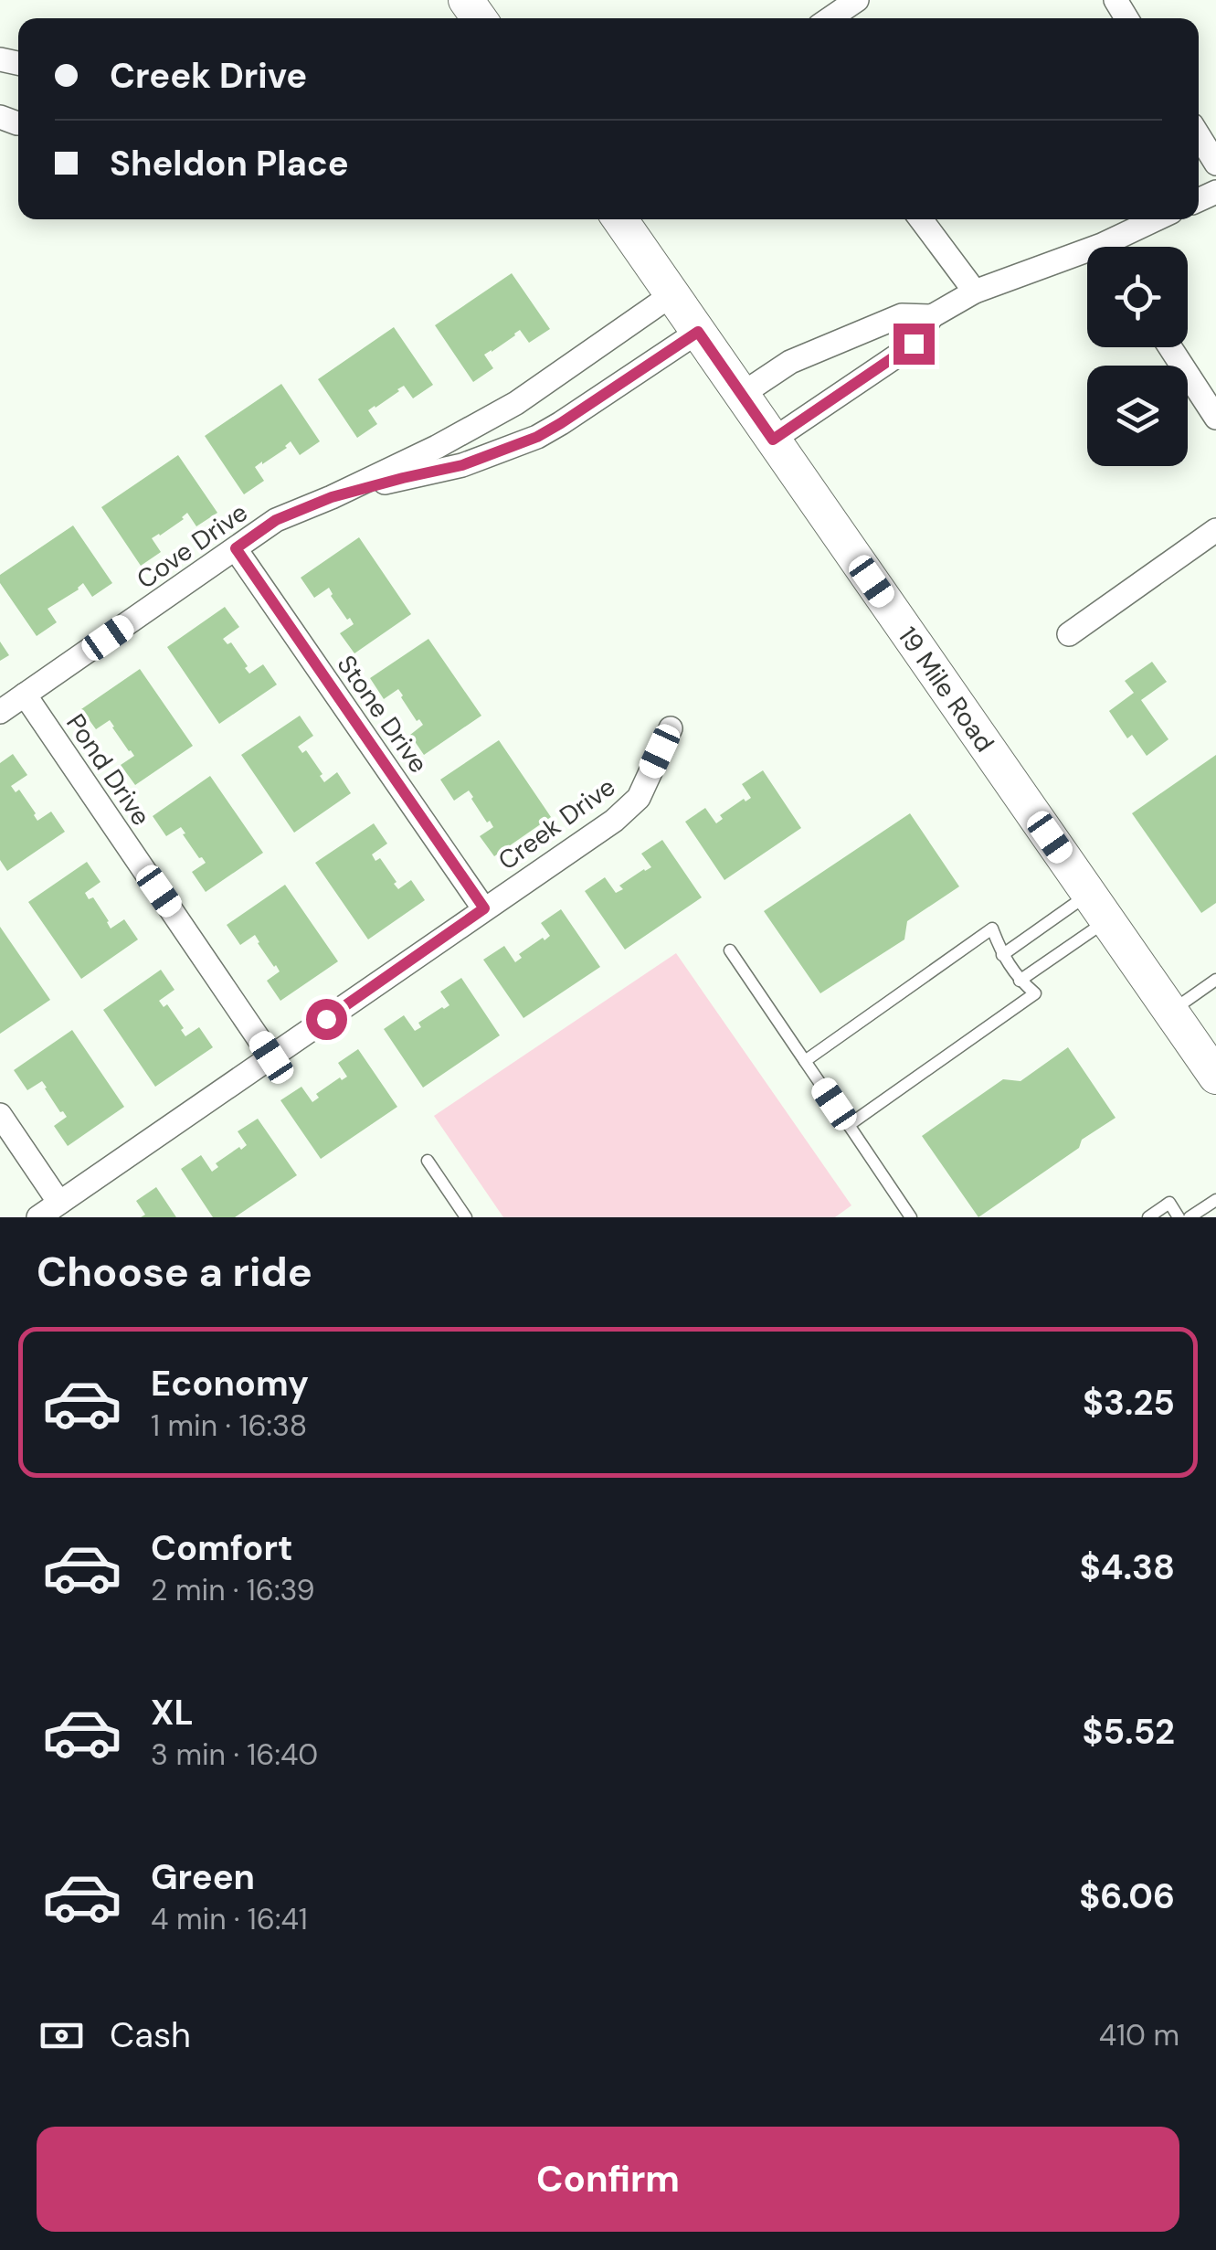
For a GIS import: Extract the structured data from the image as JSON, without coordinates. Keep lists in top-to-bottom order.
{
  "streets": {
    "street": [
      "Cove Drive",
      "19 Mile Road",
      "Stone Drive",
      "Pond Drive",
      "Creek Drive"
    ]
  },
  "crossings": [
    ["Cove Drive", "19 Mile Road"],
    ["Cove Drive", "Stone Drive"],
    ["Cove Drive", "Pond Drive"],
    ["Stone Drive", "Creek Drive"],
    ["Pond Drive", "Creek Drive"]
  ],
  "page": {
    "banner": ["Creek Drive", "Sheldon Place"],
    "heading": "Choose a ride",
    "list": [
      {
        "name": "Economy",
        "note": "1 min · 16:38",
        "value": "$3.25"
      },
      {
        "name": "Comfort",
        "note": "2 min · 16:39",
        "value": "$4.38"
      },
      {
        "name": "XL",
        "note": "3 min · 16:40",
        "value": "$5.52"
      },
      {
        "name": "Green",
        "note": "4 min · 16:41",
        "value": "$6.06"
      }
    ],
    "pay": ["Cash", "410 m"],
    "buttons": "Confirm"
  }
}
